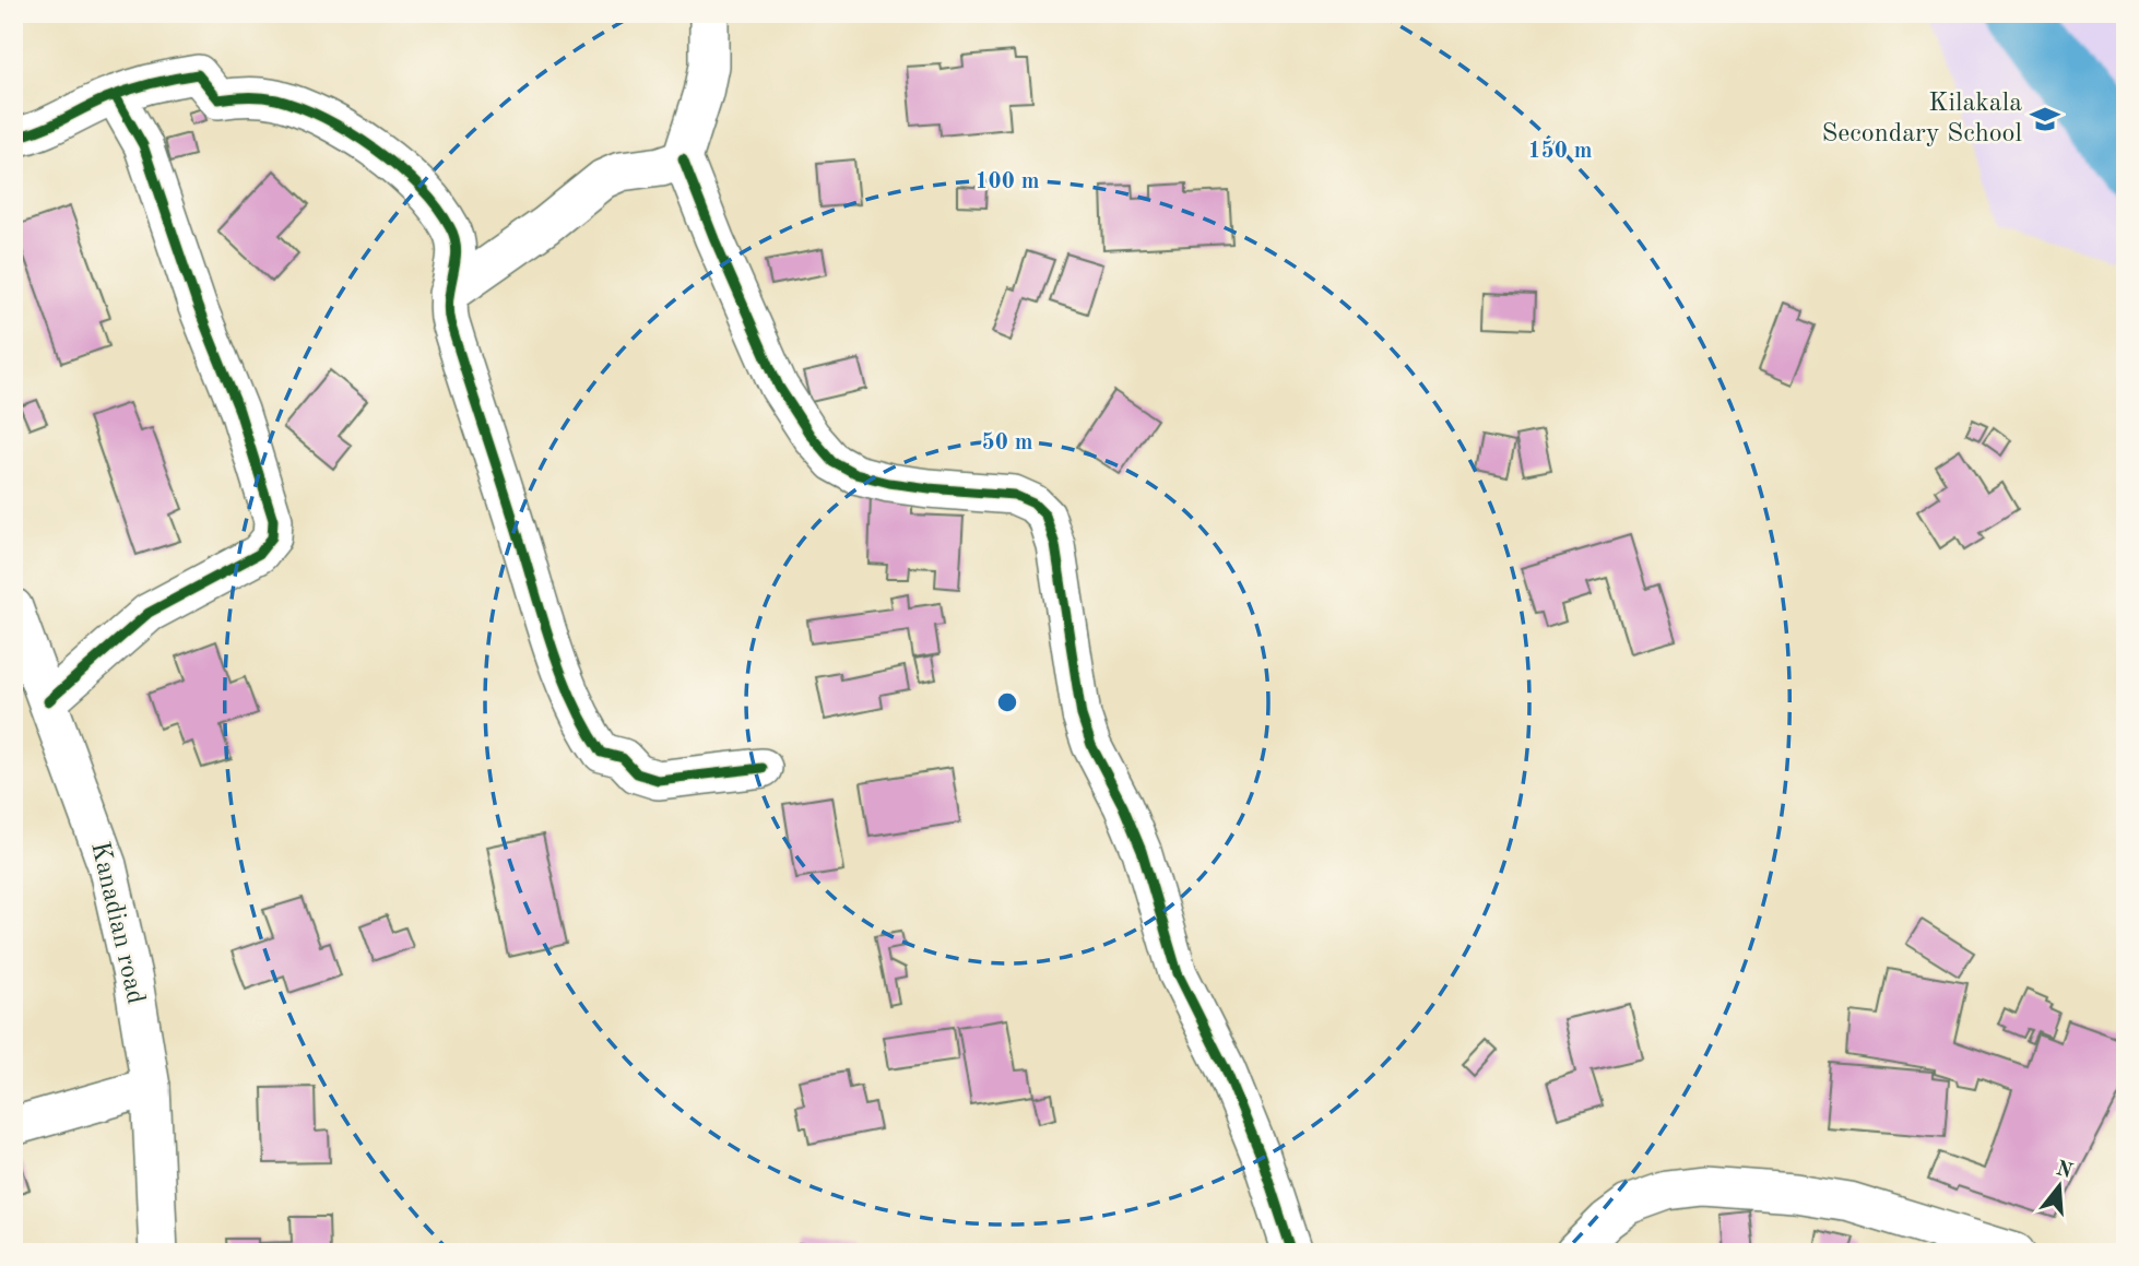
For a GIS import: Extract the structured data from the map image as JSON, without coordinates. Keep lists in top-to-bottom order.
{
  "streets": {
    "street": ["Kanadian road"]
  },
  "places": {
    "school or university": ["Kilakala Secondary School"]
  },
  "north": "top",
  "rings": ["150 m", "100 m", "50 m"]
}
